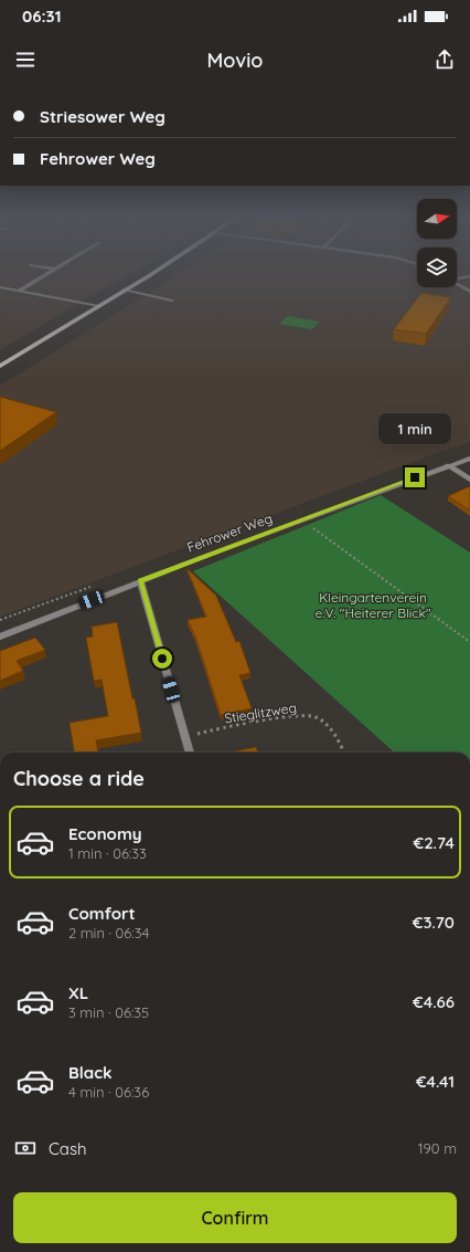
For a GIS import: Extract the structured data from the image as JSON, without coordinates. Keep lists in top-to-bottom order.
{
  "streets": {
    "street": ["Fehrower Weg"],
    "path": ["Stieglitzweg"]
  },
  "parks": ["Kleingartenverein e.V. \"Heiterer Blick\""],
  "north": "right",
  "page": {
    "status": "06:31",
    "header": "Movio",
    "banner": ["Striesower Weg", "Fehrower Weg"],
    "bubble": "1 min",
    "heading": "Choose a ride",
    "list": [
      {
        "name": "Economy",
        "note": "1 min · 06:33",
        "value": "€2.74"
      },
      {
        "name": "Comfort",
        "note": "2 min · 06:34",
        "value": "€3.70"
      },
      {
        "name": "XL",
        "note": "3 min · 06:35",
        "value": "€4.66"
      },
      {
        "name": "Black",
        "note": "4 min · 06:36",
        "value": "€4.41"
      }
    ],
    "pay": ["Cash", "190 m"],
    "buttons": "Confirm"
  }
}
